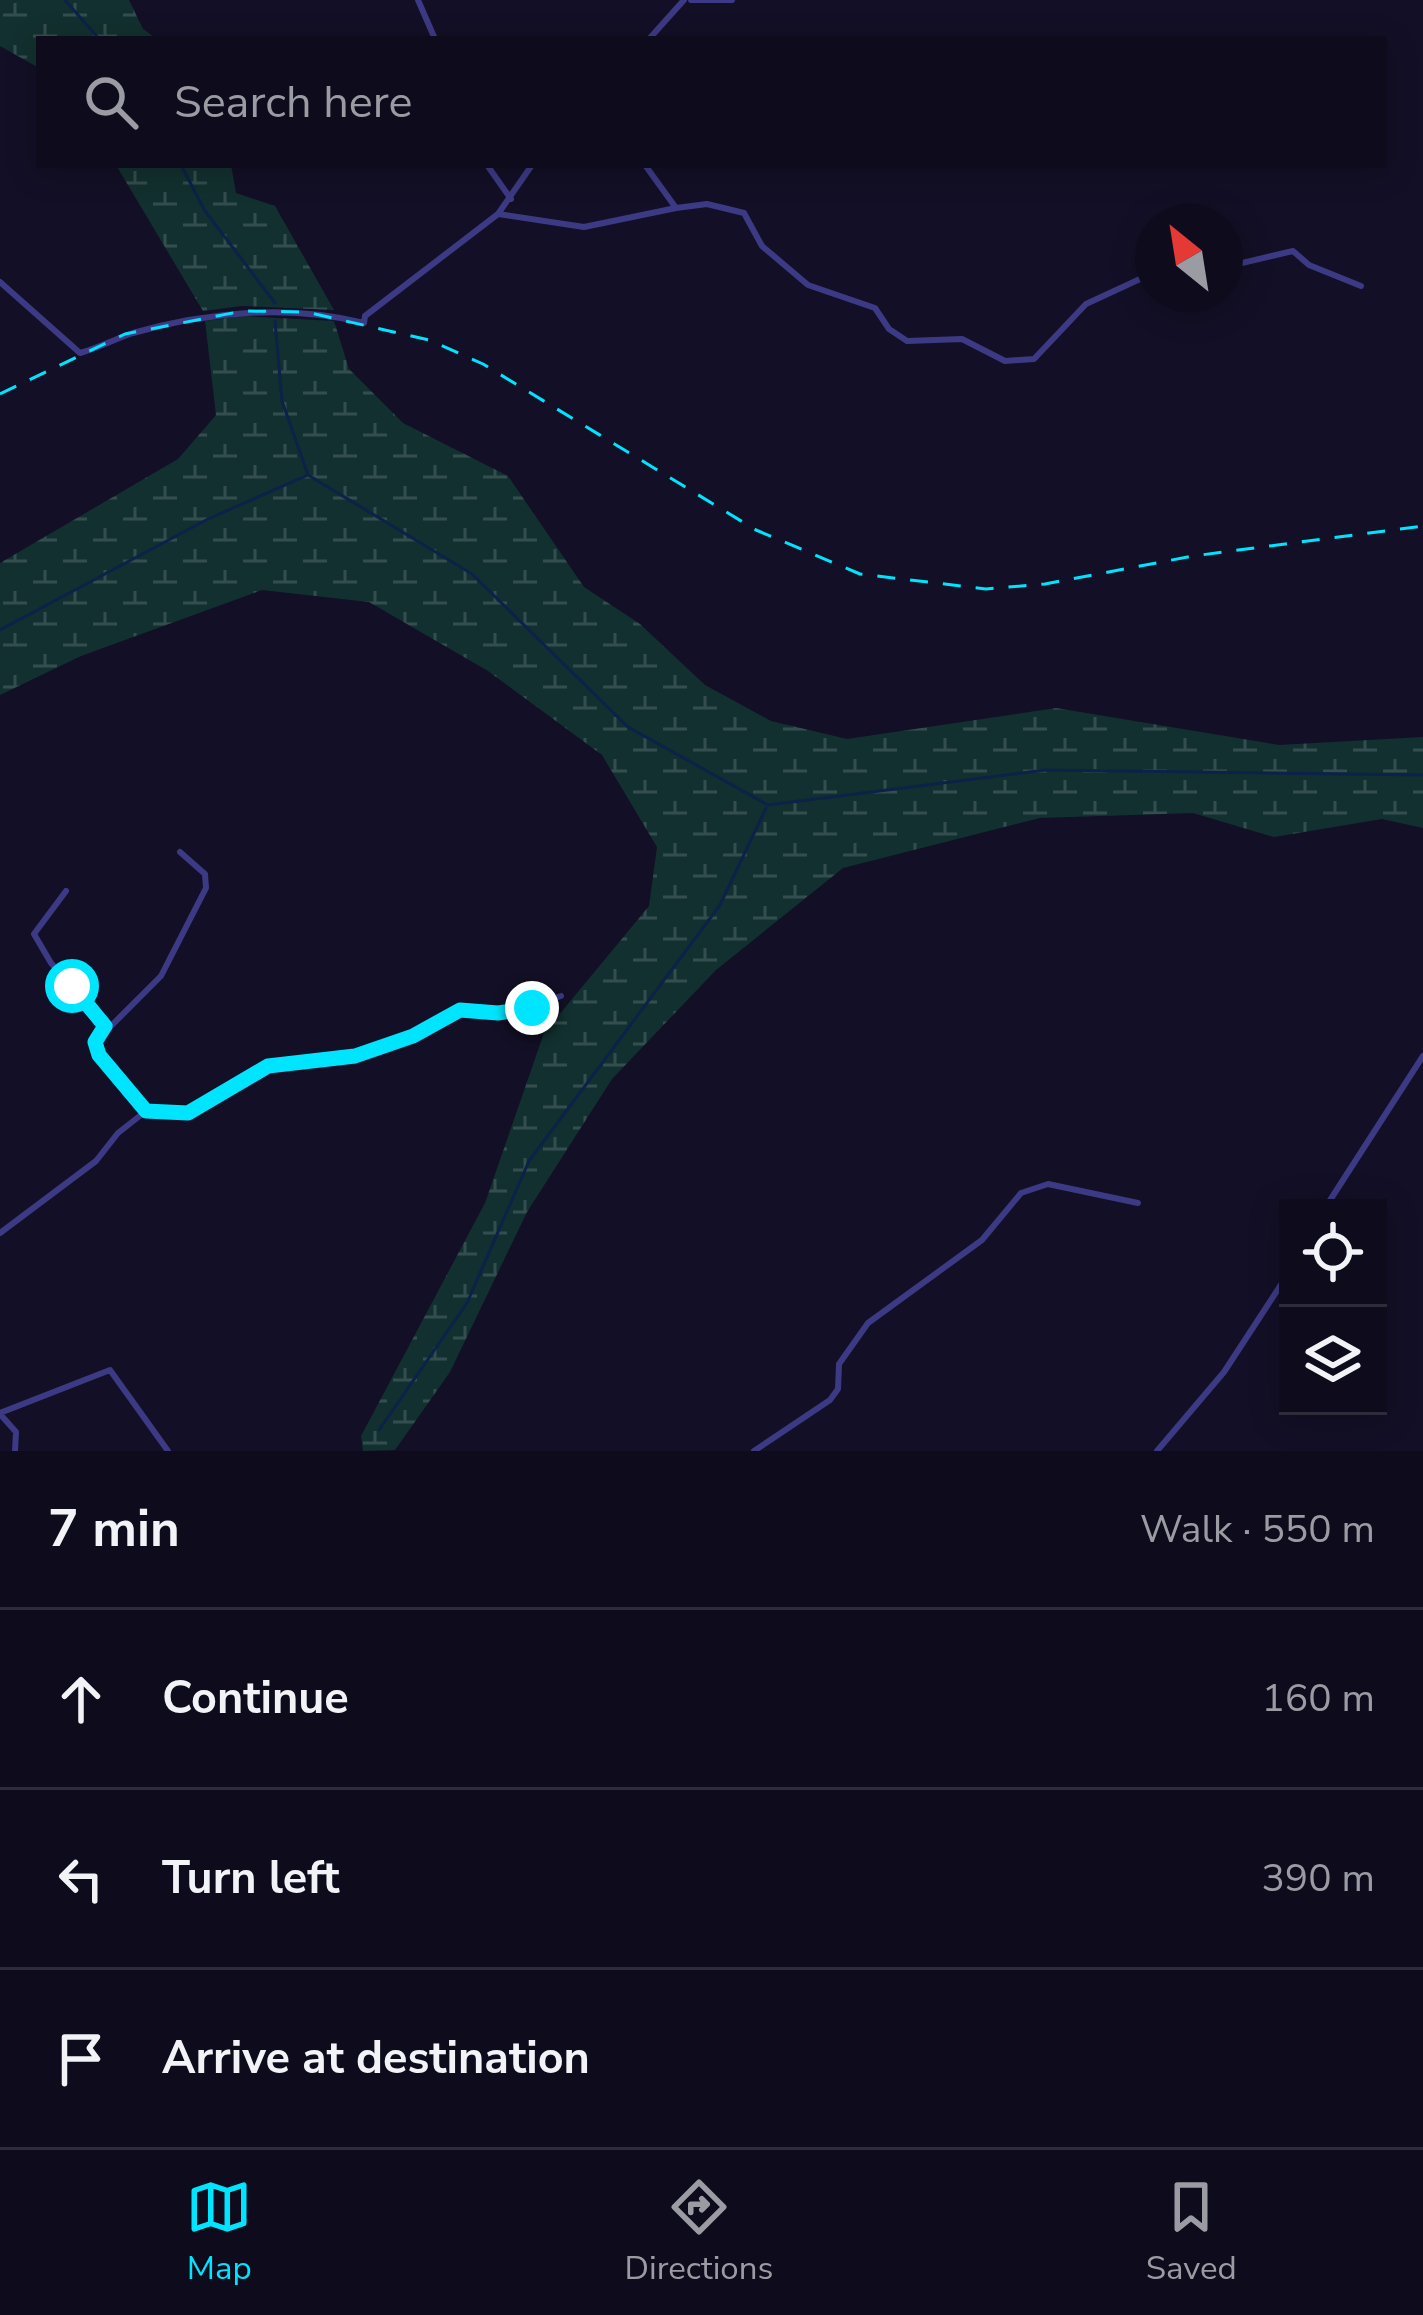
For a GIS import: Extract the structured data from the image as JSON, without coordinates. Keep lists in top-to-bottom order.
{
  "north": "top left",
  "page": {
    "search": "Search here",
    "heading": ["7 min", "Walk · 550 m"],
    "list": [
      ["Continue", "160 m"],
      ["Turn left", "390 m"],
      "Arrive at destination"
    ],
    "nav": ["Map", "Directions", "Saved"]
  }
}
